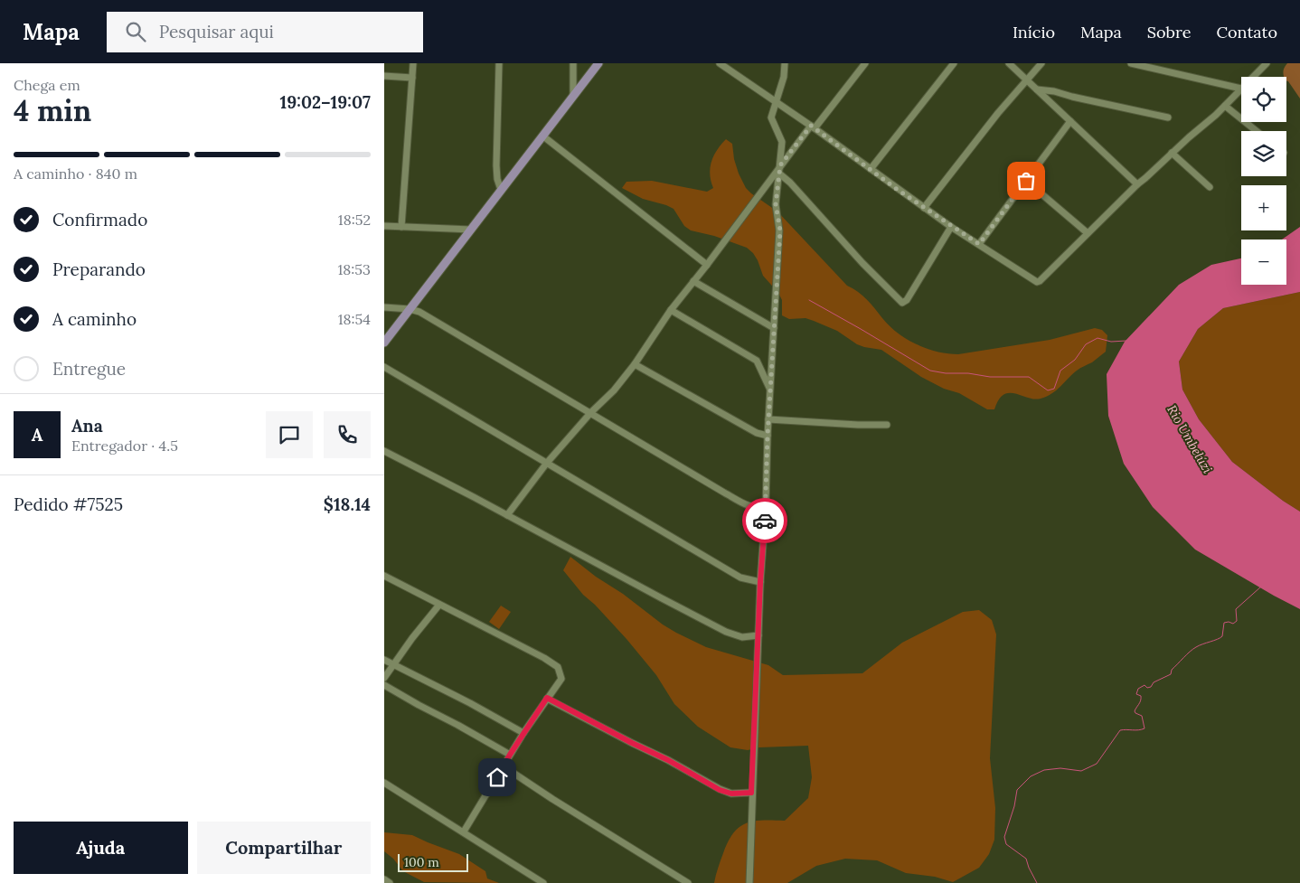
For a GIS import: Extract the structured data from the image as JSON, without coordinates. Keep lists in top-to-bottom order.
{
  "water": ["Rio Umbelúzi"],
  "scale_bar": "100 m",
  "page": {
    "header": "Mapa",
    "search": "Pesquisar aqui",
    "nav": [
      "Início",
      "Mapa",
      "Sobre",
      "Contato"
    ],
    "heading": ["4 min", "Chega em", "19:02–19:07"],
    "panel": [
      "Ana",
      "Entregador · 4.5",
      "Pedido #7525",
      "$18.14"
    ],
    "map_buttons": ["+", "−"],
    "bar": "A caminho · 840 m",
    "list": [
      ["Confirmado", "18:52"],
      ["Preparando", "18:53"],
      ["A caminho", "18:54"],
      "Entregue"
    ],
    "round": "A",
    "buttons": ["Ajuda", "Compartilhar"],
    "scale": "100 m"
  }
}
